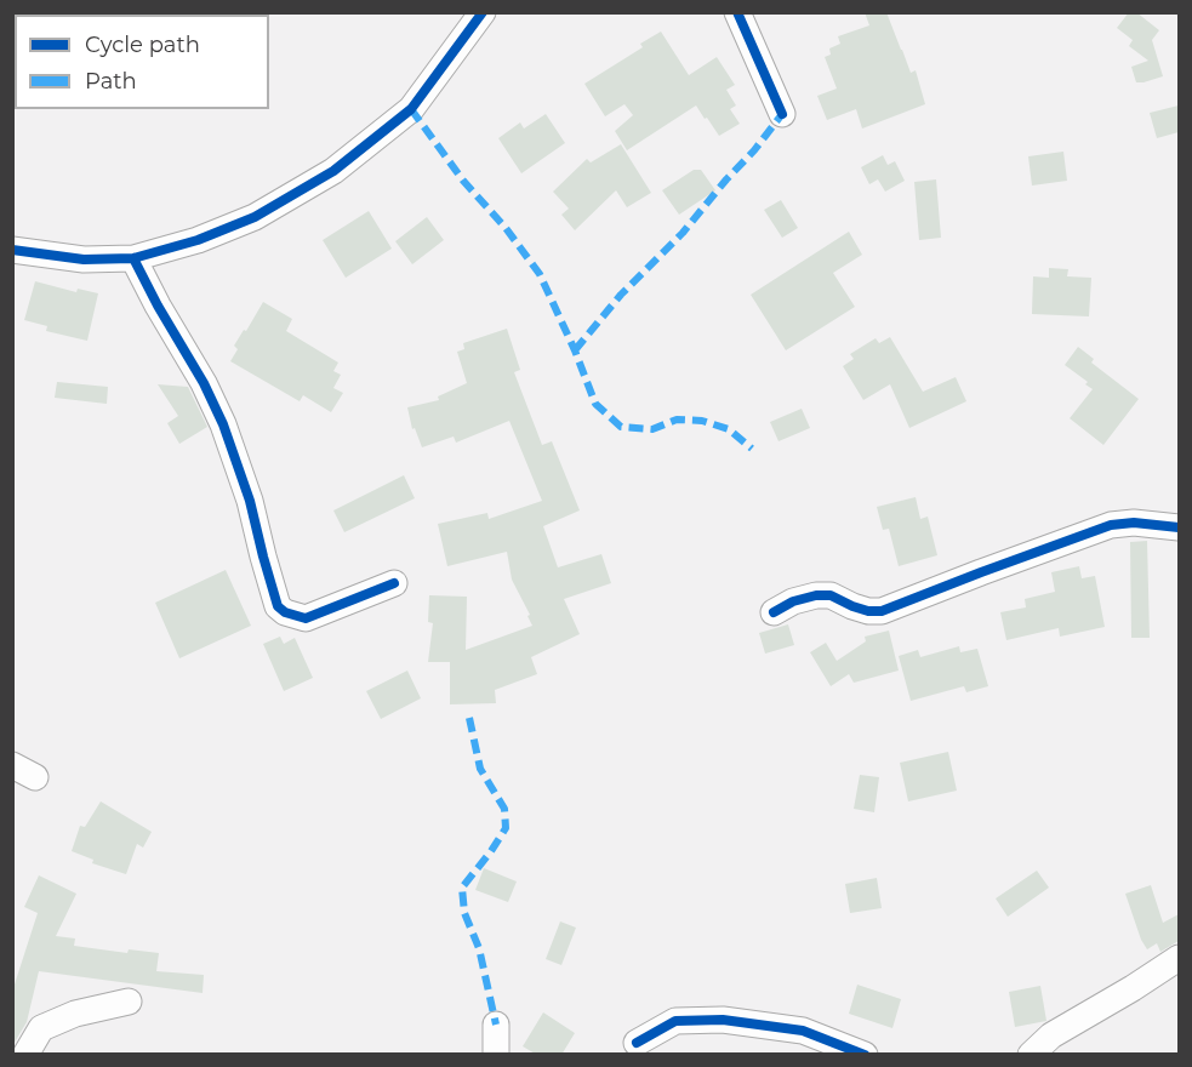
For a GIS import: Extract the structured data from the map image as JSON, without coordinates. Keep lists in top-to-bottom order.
{
  "legend": ["Cycle path", "Path"]
}
